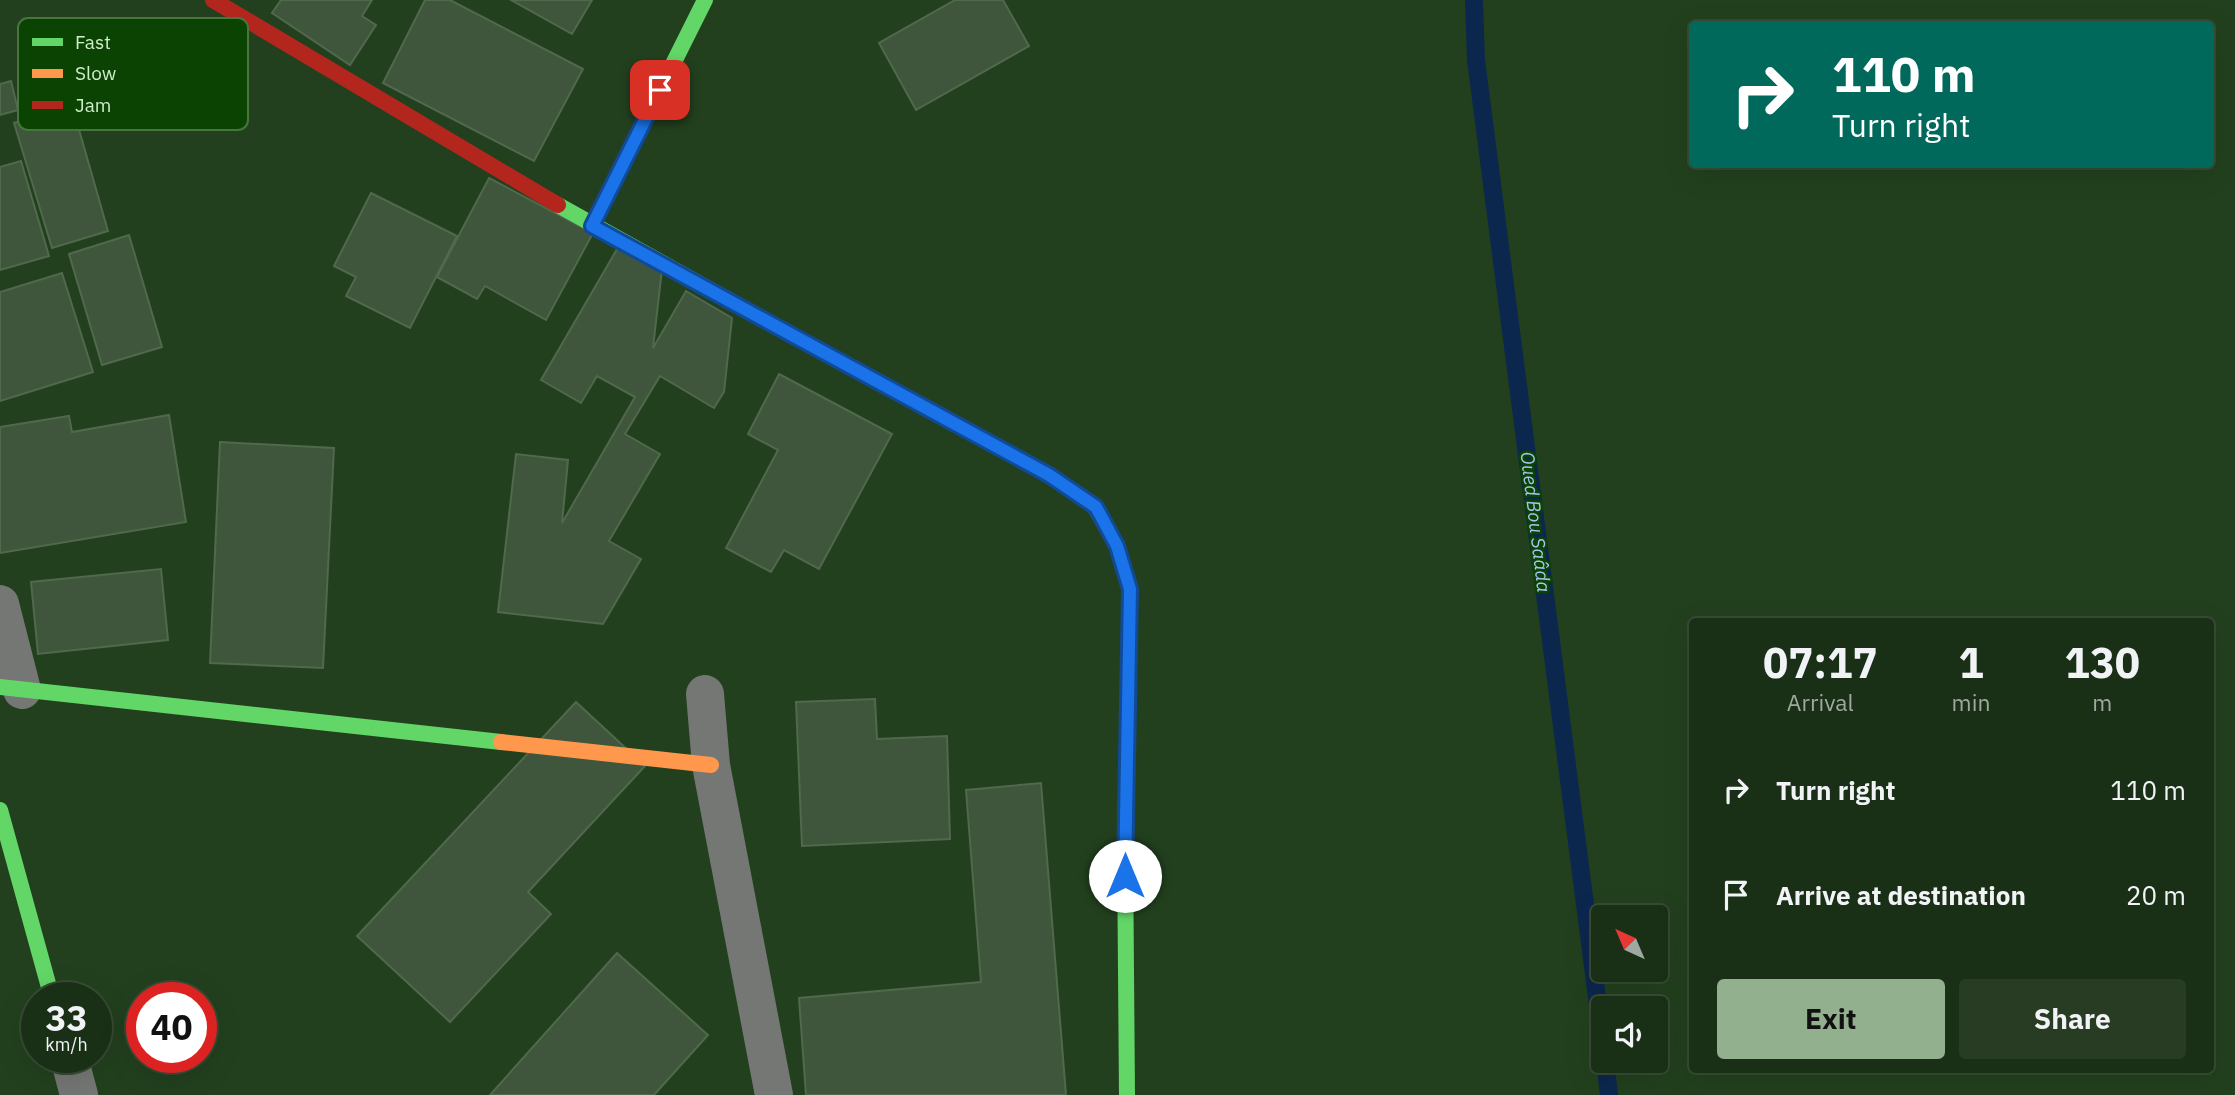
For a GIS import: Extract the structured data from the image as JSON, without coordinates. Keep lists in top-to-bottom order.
{
  "water": ["Oued Bou Saâda"],
  "legend": ["Fast", "Slow", "Jam"],
  "north": "top left",
  "page": {
    "turn": ["110 m", "Turn right"],
    "eta": [
      "07:17",
      "Arrival",
      "1",
      "min",
      "130",
      "m"
    ],
    "list": [
      {
        "name": "Turn right",
        "value": "110 m"
      },
      {
        "name": "Arrive at destination",
        "value": "20 m"
      }
    ],
    "buttons": ["Exit", "Share"],
    "speed": "33 km/h",
    "limit": "40"
  }
}
